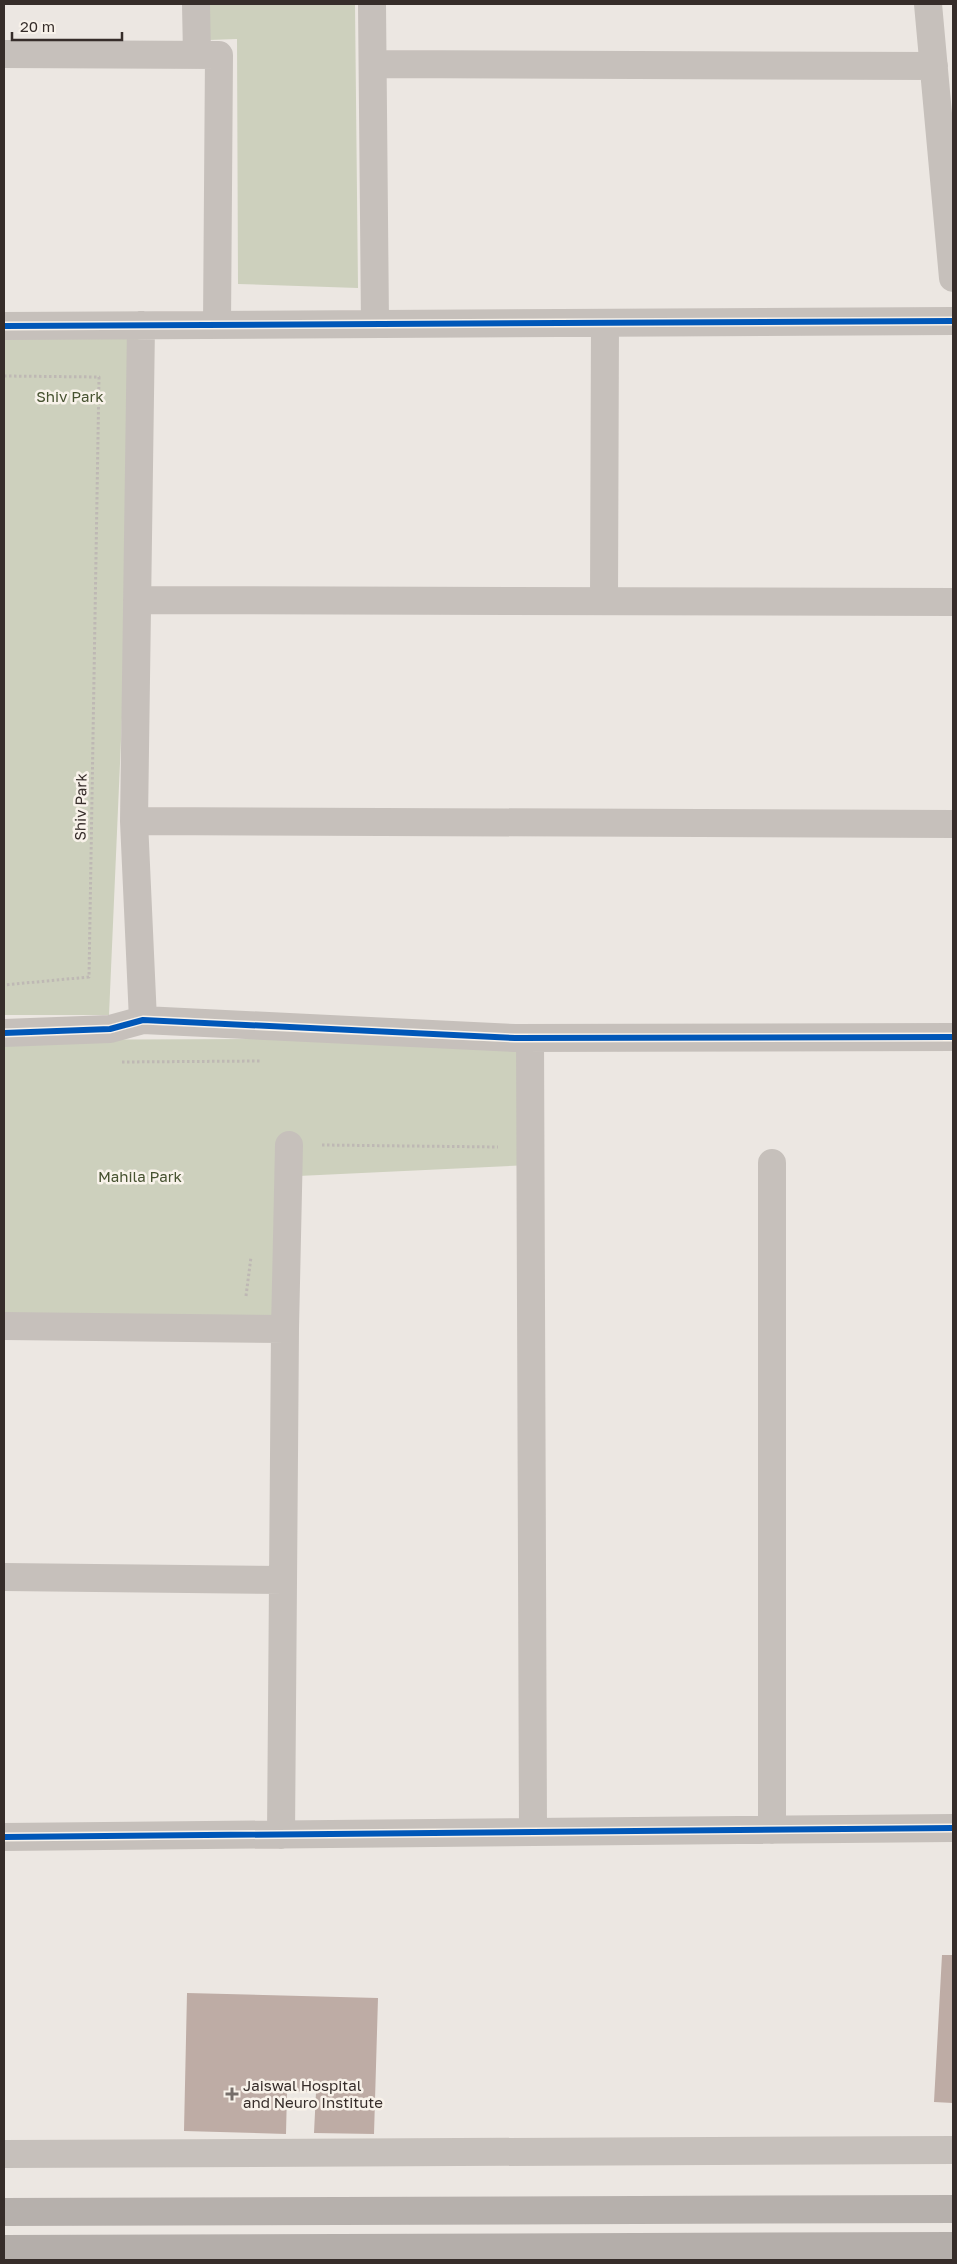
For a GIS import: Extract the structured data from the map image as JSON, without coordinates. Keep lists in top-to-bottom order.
{
  "streets": {
    "path": ["Shiv Park"]
  },
  "parks": ["Shiv Park", "Mahila Park"],
  "places": {
    "health": ["Jaiswal Hospital and Neuro Institute"]
  },
  "scale_bar": "20 m"
}
